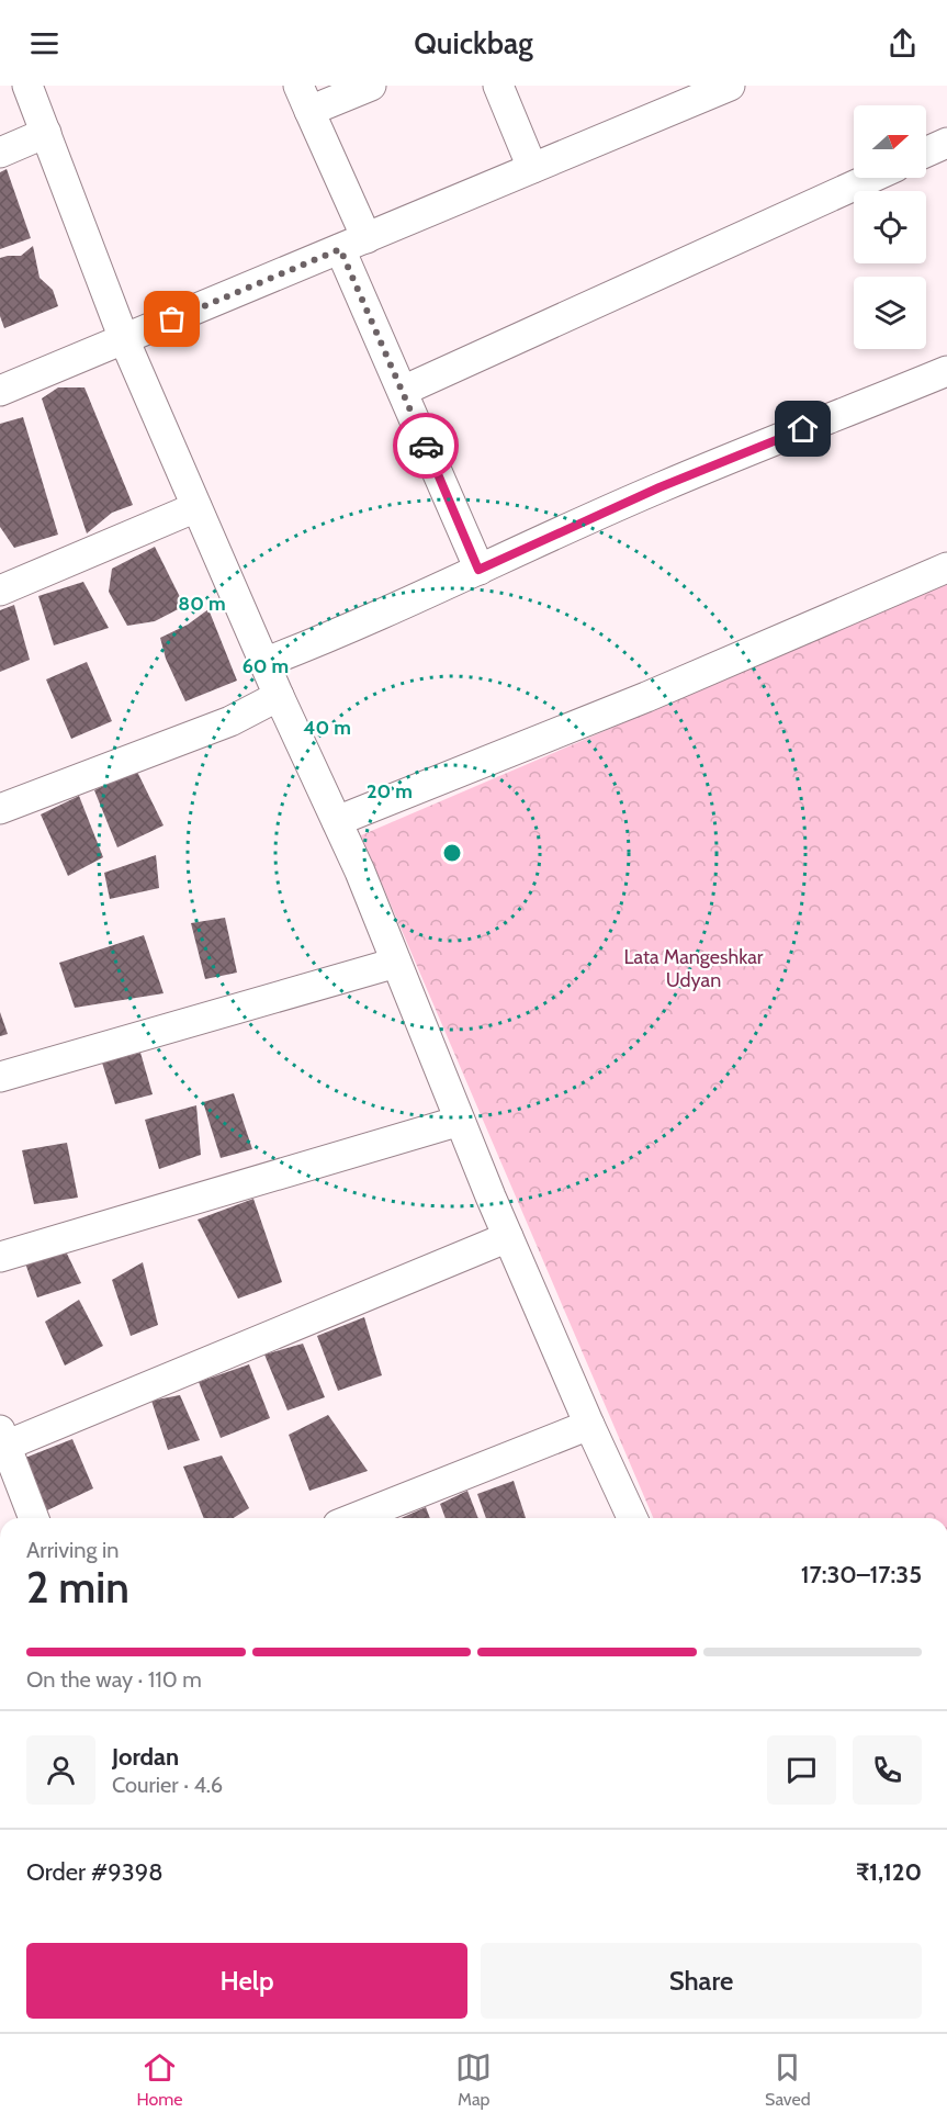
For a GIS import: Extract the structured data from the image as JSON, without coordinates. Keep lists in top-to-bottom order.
{
  "parks": ["Lata Mangeshkar Udyan"],
  "north": "right",
  "page": {
    "header": "Quickbag",
    "heading": ["2 min", "Arriving in", "17:30–17:35"],
    "panel": [
      "Jordan",
      "Courier · 4.6",
      "Order #9398",
      "₹1,120"
    ],
    "bar": "On the way · 110 m",
    "buttons": ["Help", "Share"],
    "tabs": ["Home", "Map", "Saved"]
  },
  "rings": [
    "80 m",
    "60 m",
    "40 m",
    "20 m"
  ]
}
